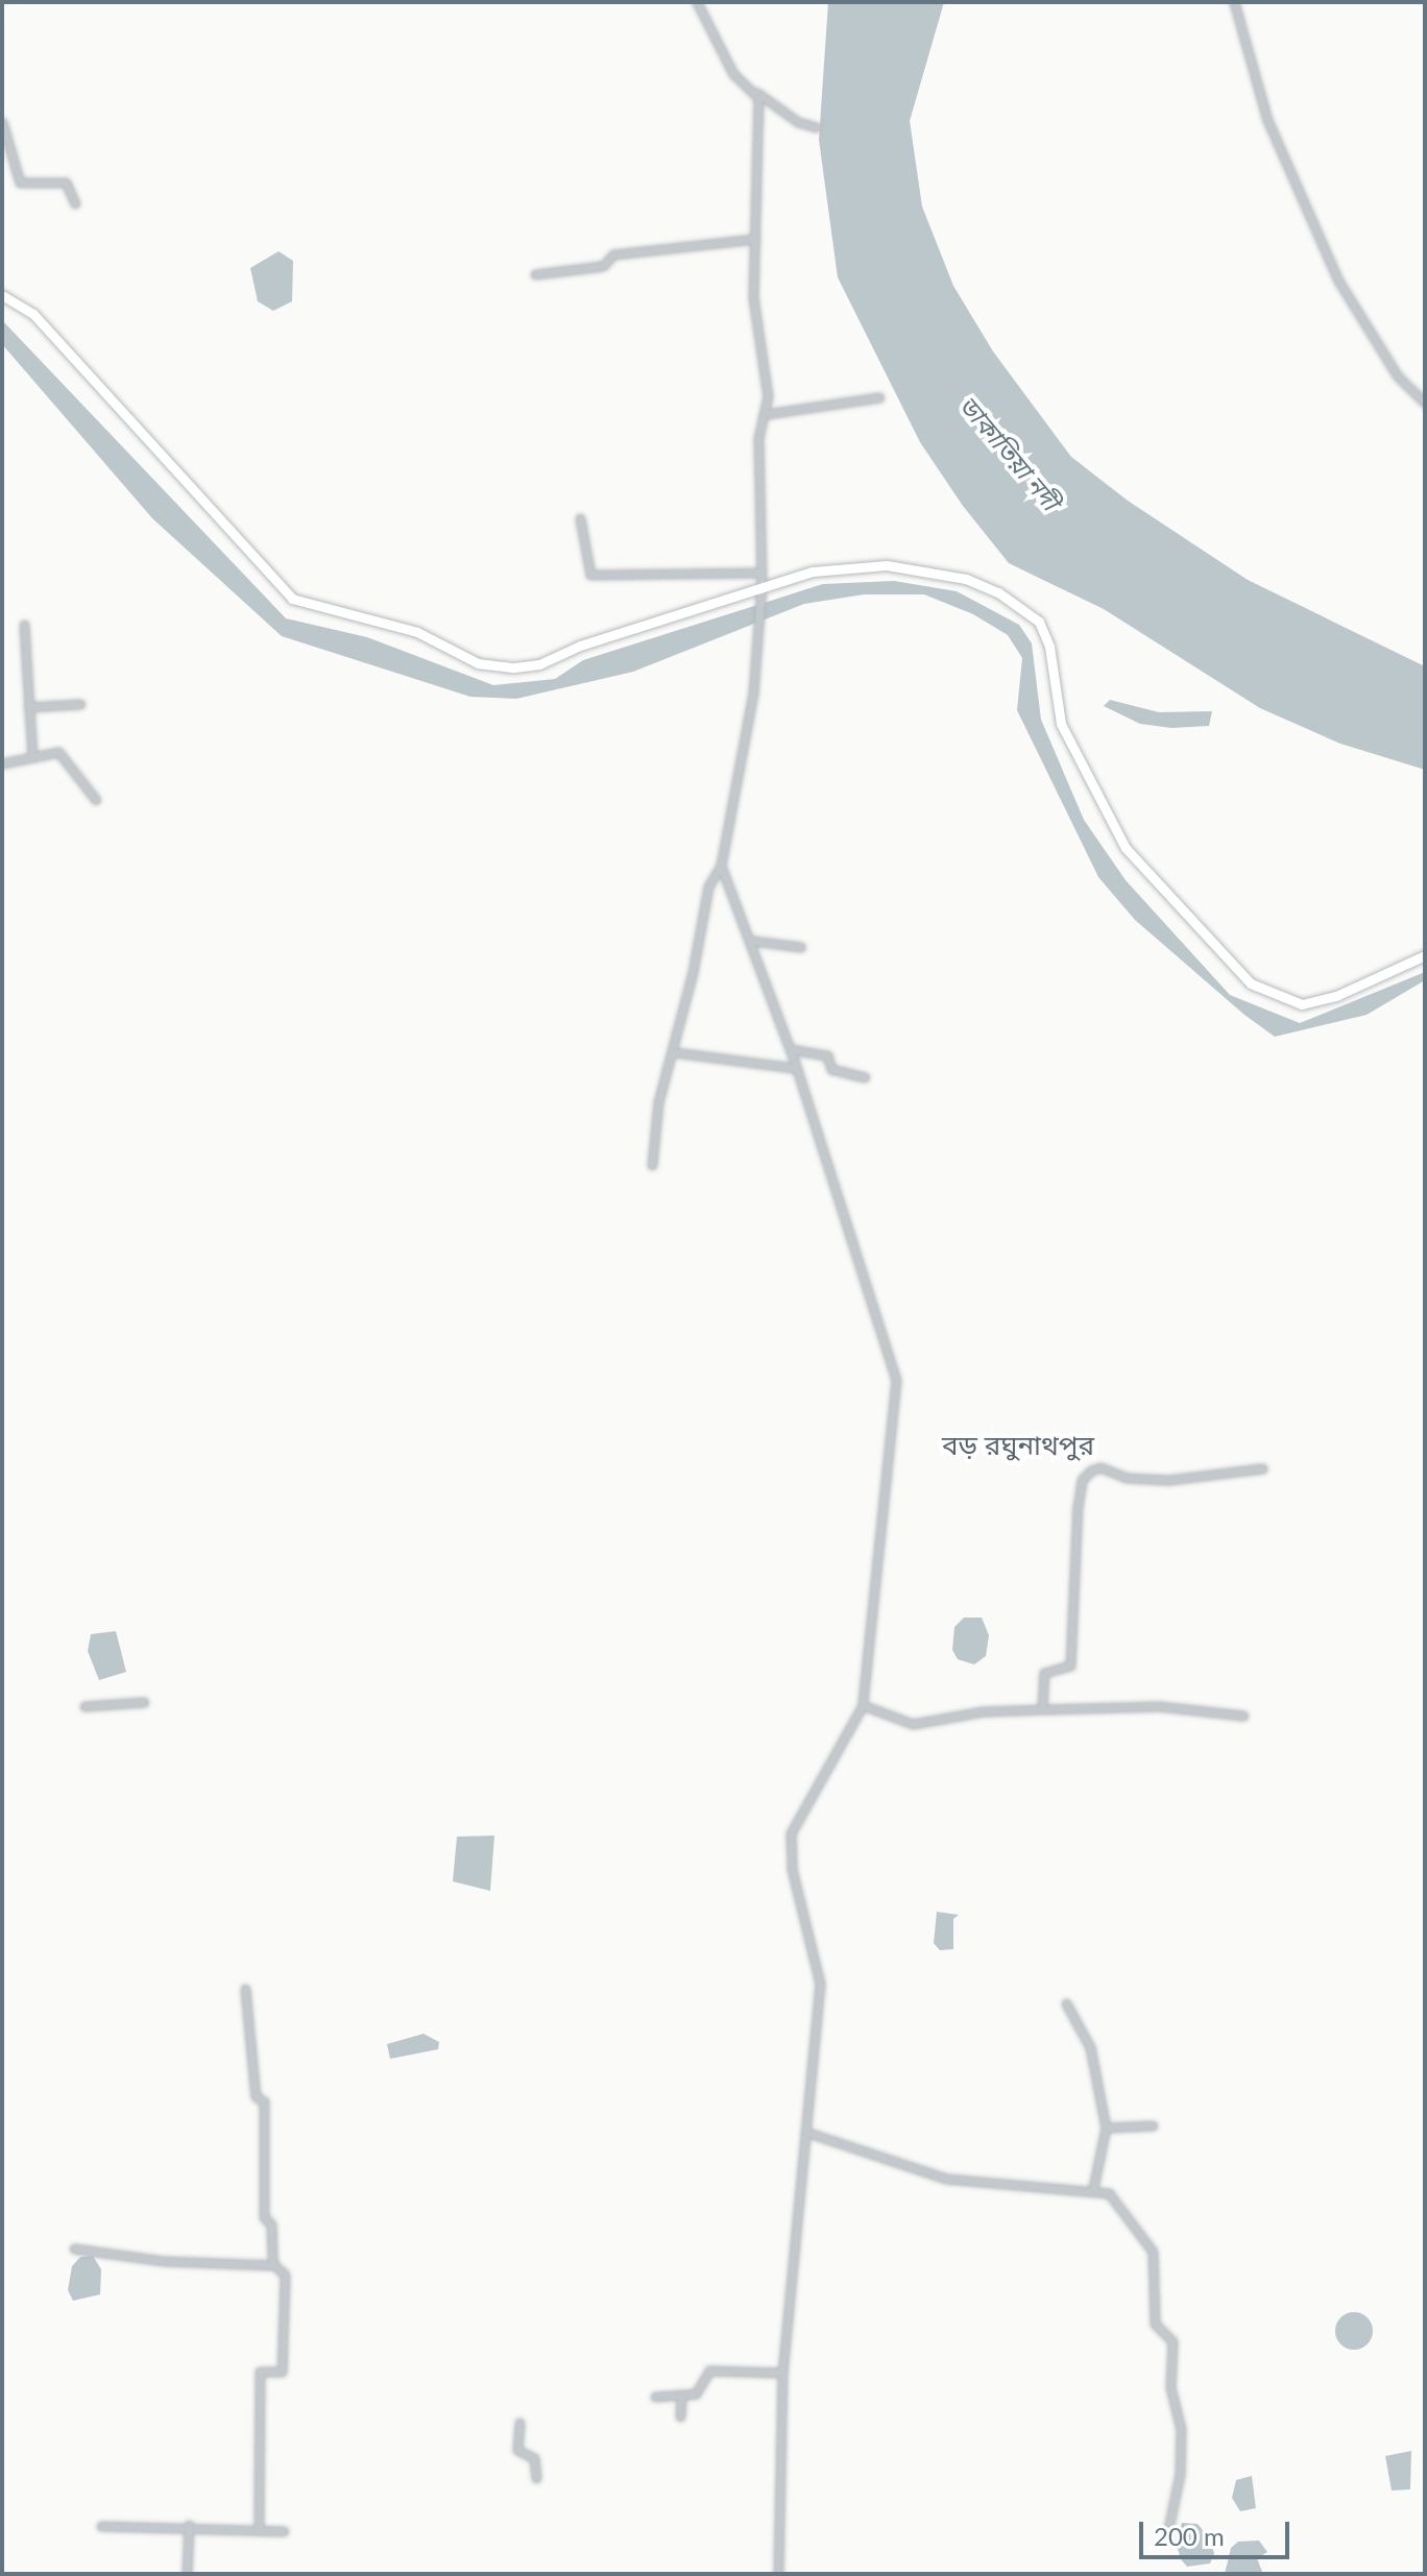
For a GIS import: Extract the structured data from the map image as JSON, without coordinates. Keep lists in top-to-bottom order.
{
  "districts": ["বড় রঘুনাথপুর"],
  "water": ["ডাকাতিয়া নদী"],
  "scale_bar": "200 m"
}
